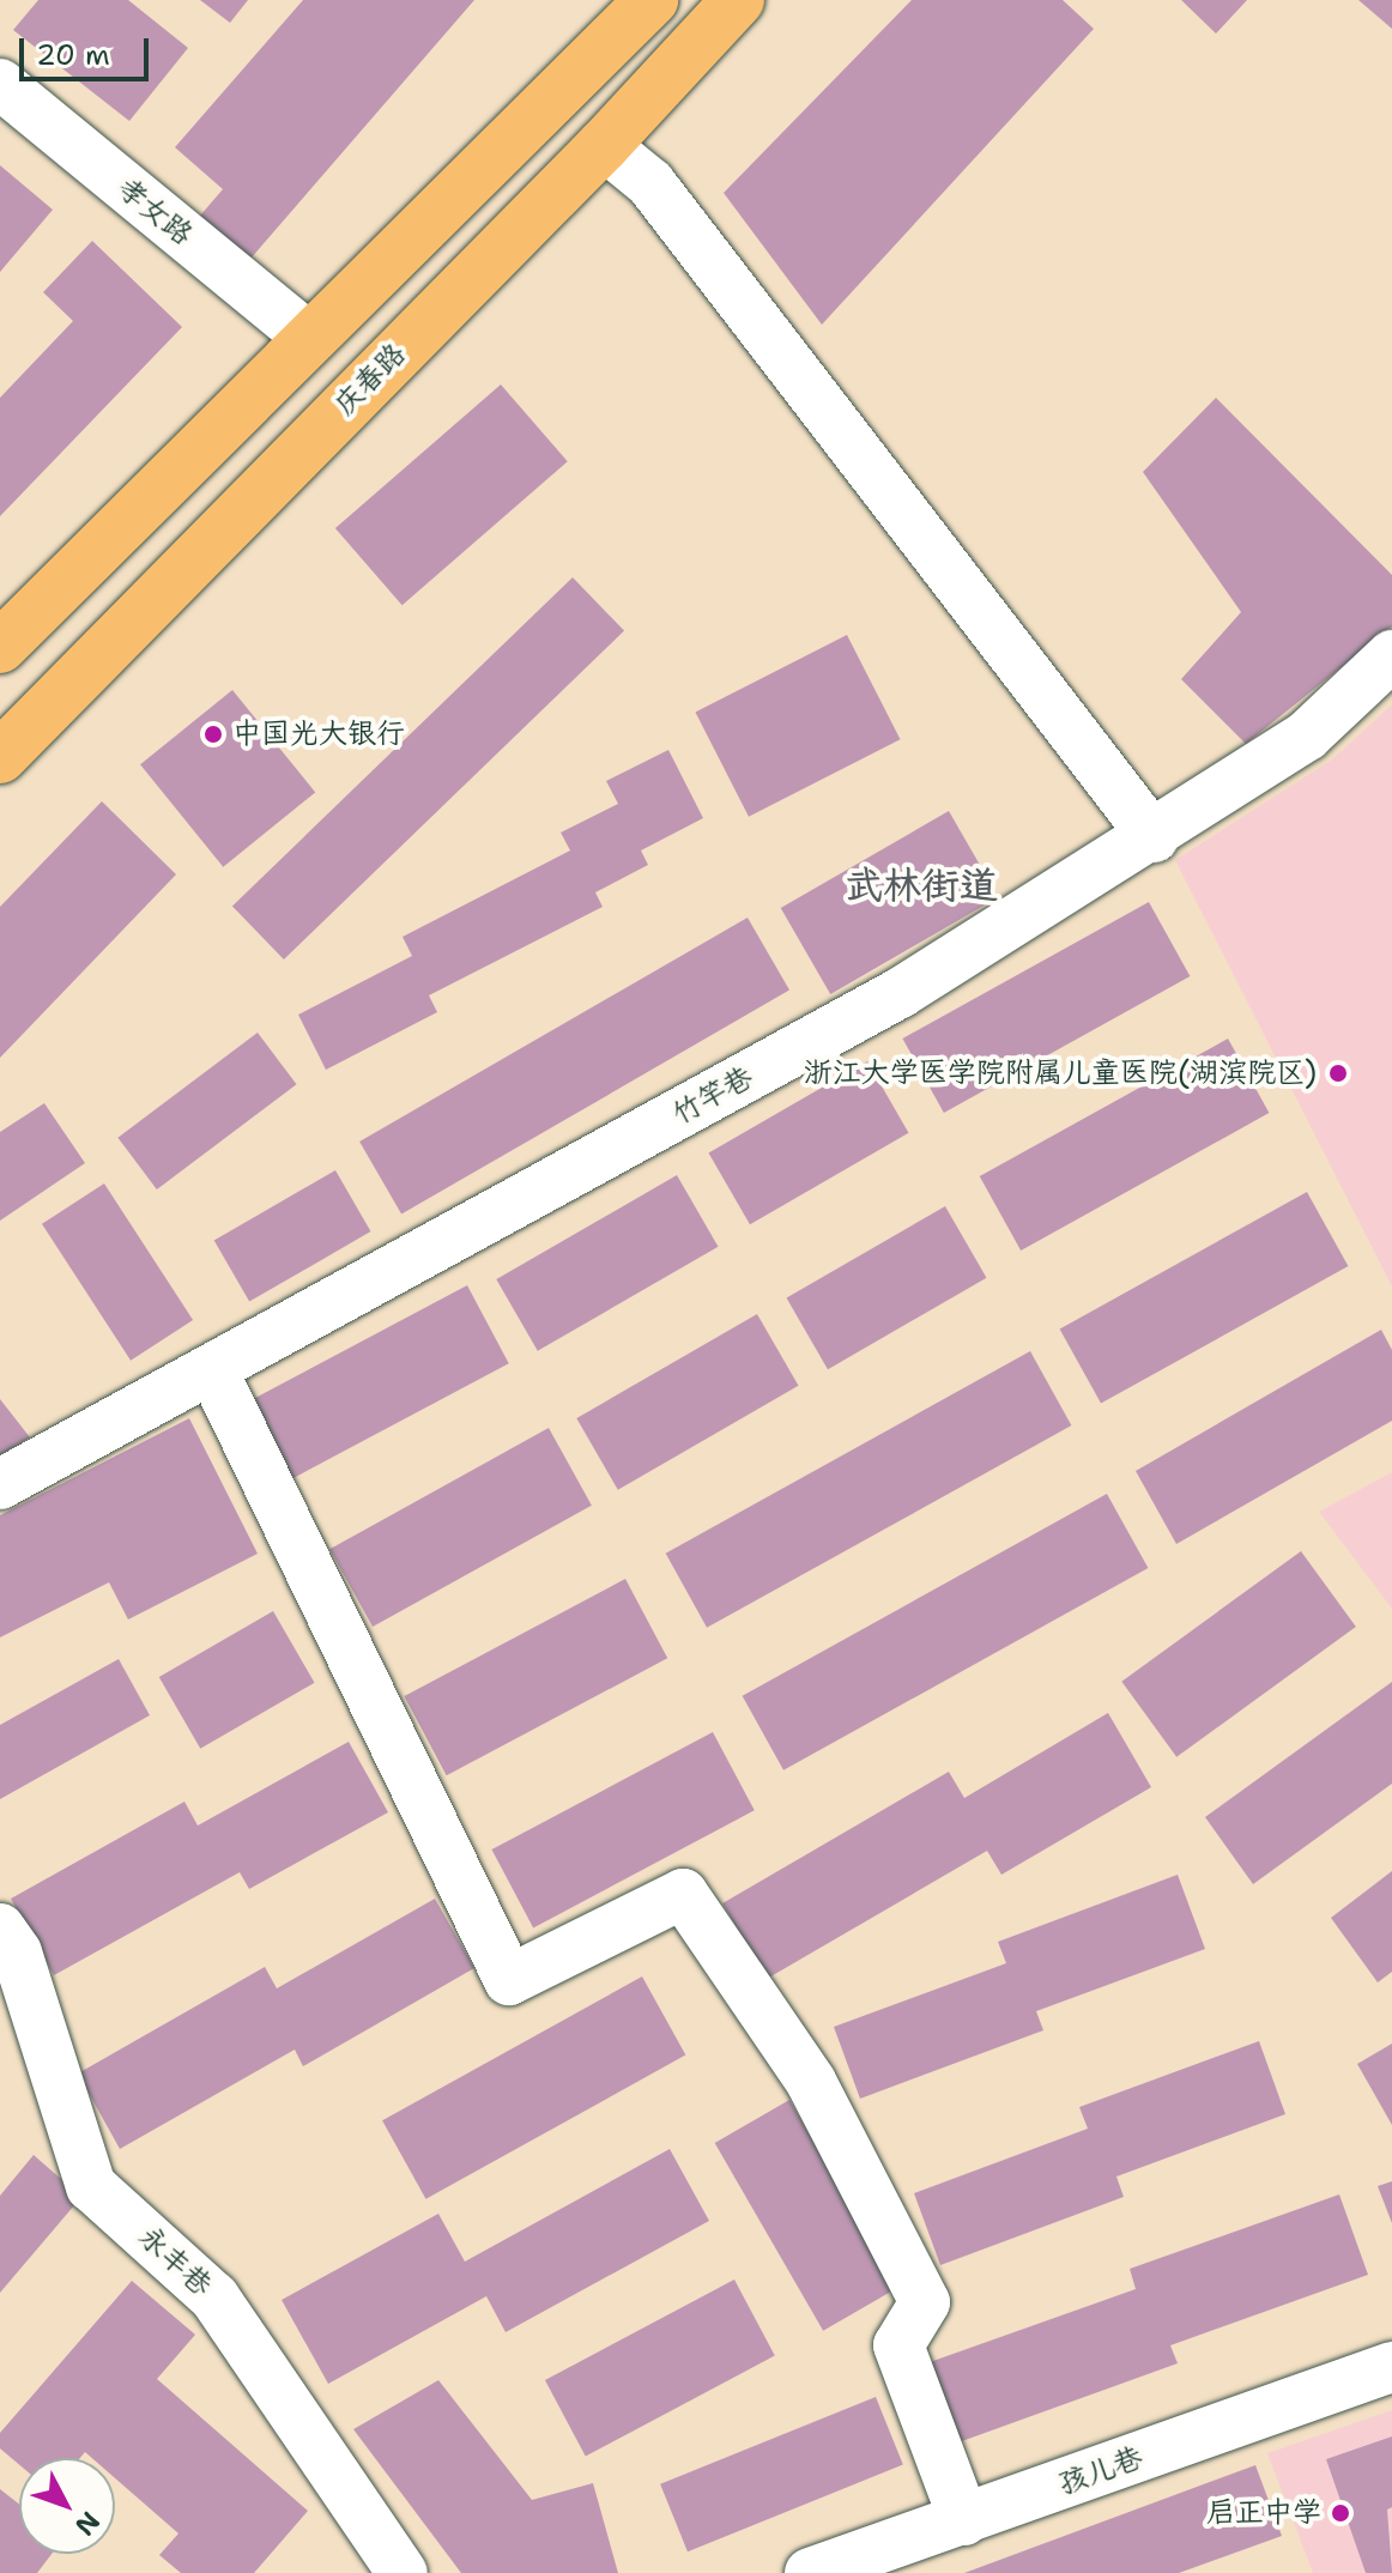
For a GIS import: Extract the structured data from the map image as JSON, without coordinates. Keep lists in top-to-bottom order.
{
  "streets": {
    "main road": ["庆春路"],
    "street": [
      "孝女路",
      "竹竿巷",
      "永丰巷",
      "孩儿巷"
    ]
  },
  "districts": ["武林街道"],
  "places": ["中国光大银行", "浙江大学医学院附属儿童医院(湖滨院区)", "启正中学"],
  "scale_bar": "20 m",
  "north": "bottom right"
}
